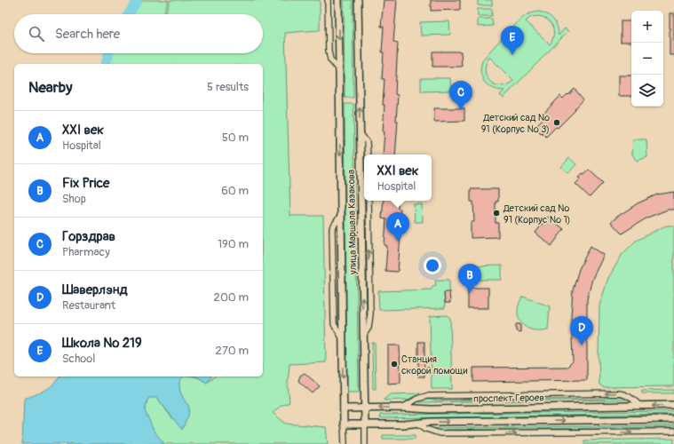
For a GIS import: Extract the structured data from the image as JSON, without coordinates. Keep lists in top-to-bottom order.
{
  "streets": {
    "street": ["улица Маршала Казакова", "проспект Героев"]
  },
  "crossings": [
    ["улица Маршала Казакова", "проспект Героев"]
  ],
  "places": ["Детский сад № 91 (Корпус № 3)", "Детский сад № 91 (Корпус № 1)", "Станция скорой помощи"],
  "page": {
    "map_buttons": ["+", "−"],
    "search": "Search here",
    "pins": [
      "E",
      "C",
      "A",
      "B",
      "D"
    ],
    "heading": ["Nearby", "5 results"],
    "list": [
      {
        "mark": "A",
        "name": "XXI век",
        "note": "Hospital",
        "value": "50 m"
      },
      {
        "mark": "B",
        "name": "Fix Price",
        "note": "Shop",
        "value": "60 m"
      },
      {
        "mark": "C",
        "name": "Горздрав",
        "note": "Pharmacy",
        "value": "190 m"
      },
      {
        "mark": "D",
        "name": "Шаверлэнд",
        "note": "Restaurant",
        "value": "200 m"
      },
      {
        "mark": "E",
        "name": "Школа № 219",
        "note": "School",
        "value": "270 m"
      }
    ],
    "popup": ["XXI век", "Hospital"]
  }
}
